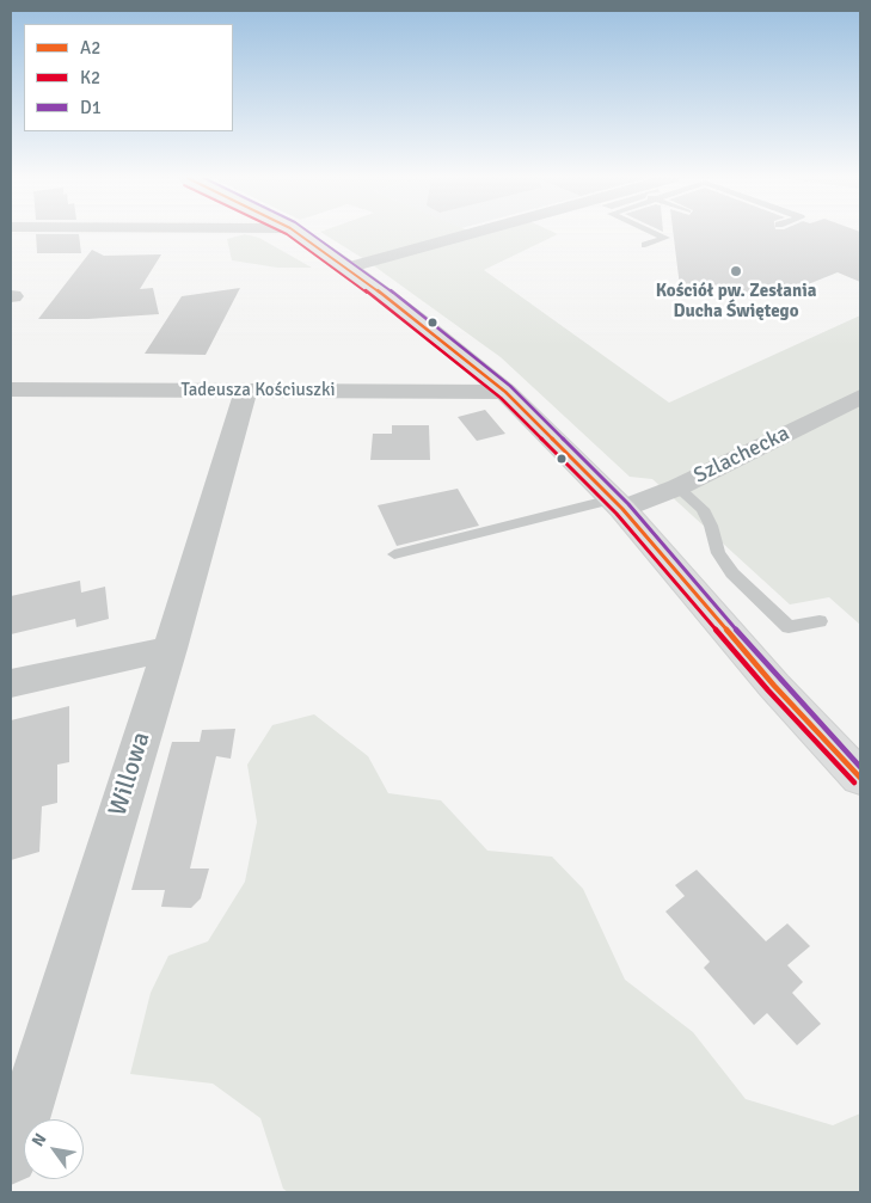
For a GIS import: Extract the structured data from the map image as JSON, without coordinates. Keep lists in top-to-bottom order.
{
  "streets": {
    "street": ["Tadeusza Kościuszki", "Szlachecka", "Willowa"]
  },
  "crossings": [
    ["Tadeusza Kościuszki", "Willowa"]
  ],
  "places": ["Kościół pw. Zesłania Ducha Świętego"],
  "lines": ["transit line A2", "transit line K2", "transit line D1"],
  "legend": ["A2", "K2", "D1"],
  "north": "top left"
}
